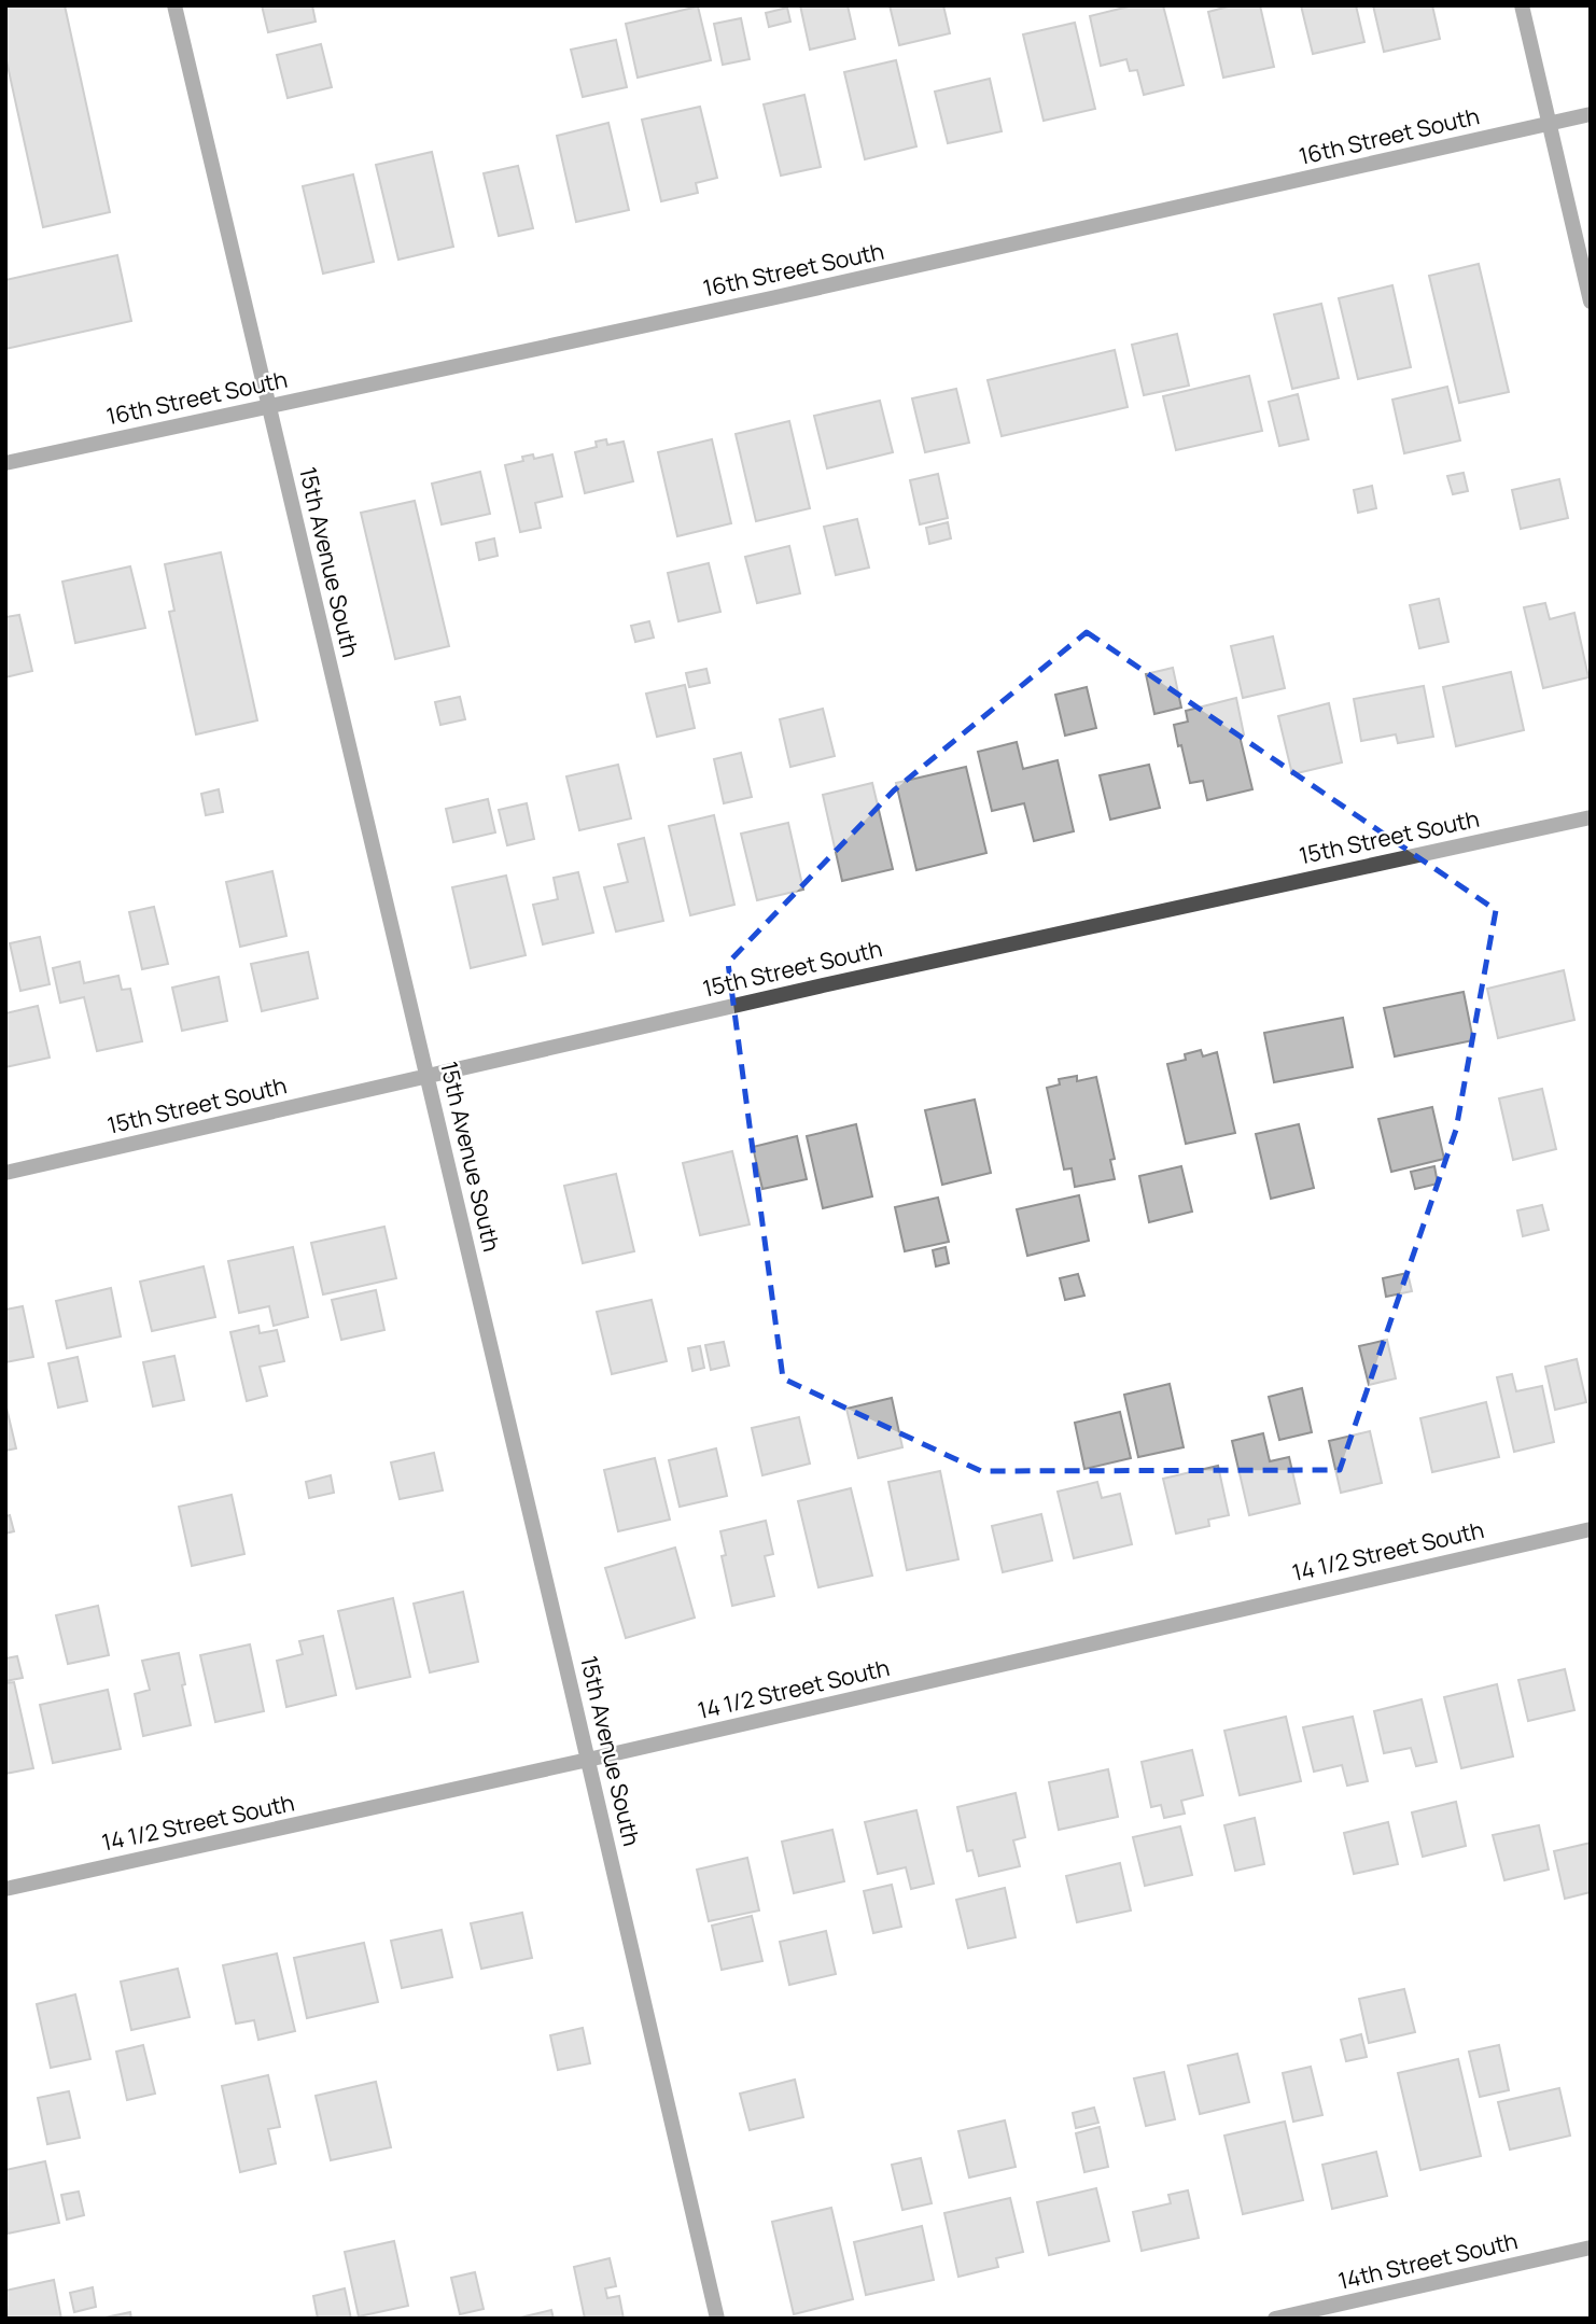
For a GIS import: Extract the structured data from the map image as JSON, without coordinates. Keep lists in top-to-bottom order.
{
  "streets": {
    "street": [
      "16th Street South",
      "15th Avenue South",
      "15th Street South",
      "14 1/2 Street South",
      "14th Street South"
    ]
  },
  "crossings": [
    ["16th Street South", "15th Avenue South"],
    ["15th Avenue South", "15th Street South"],
    ["15th Avenue South", "14 1/2 Street South"]
  ]
}
